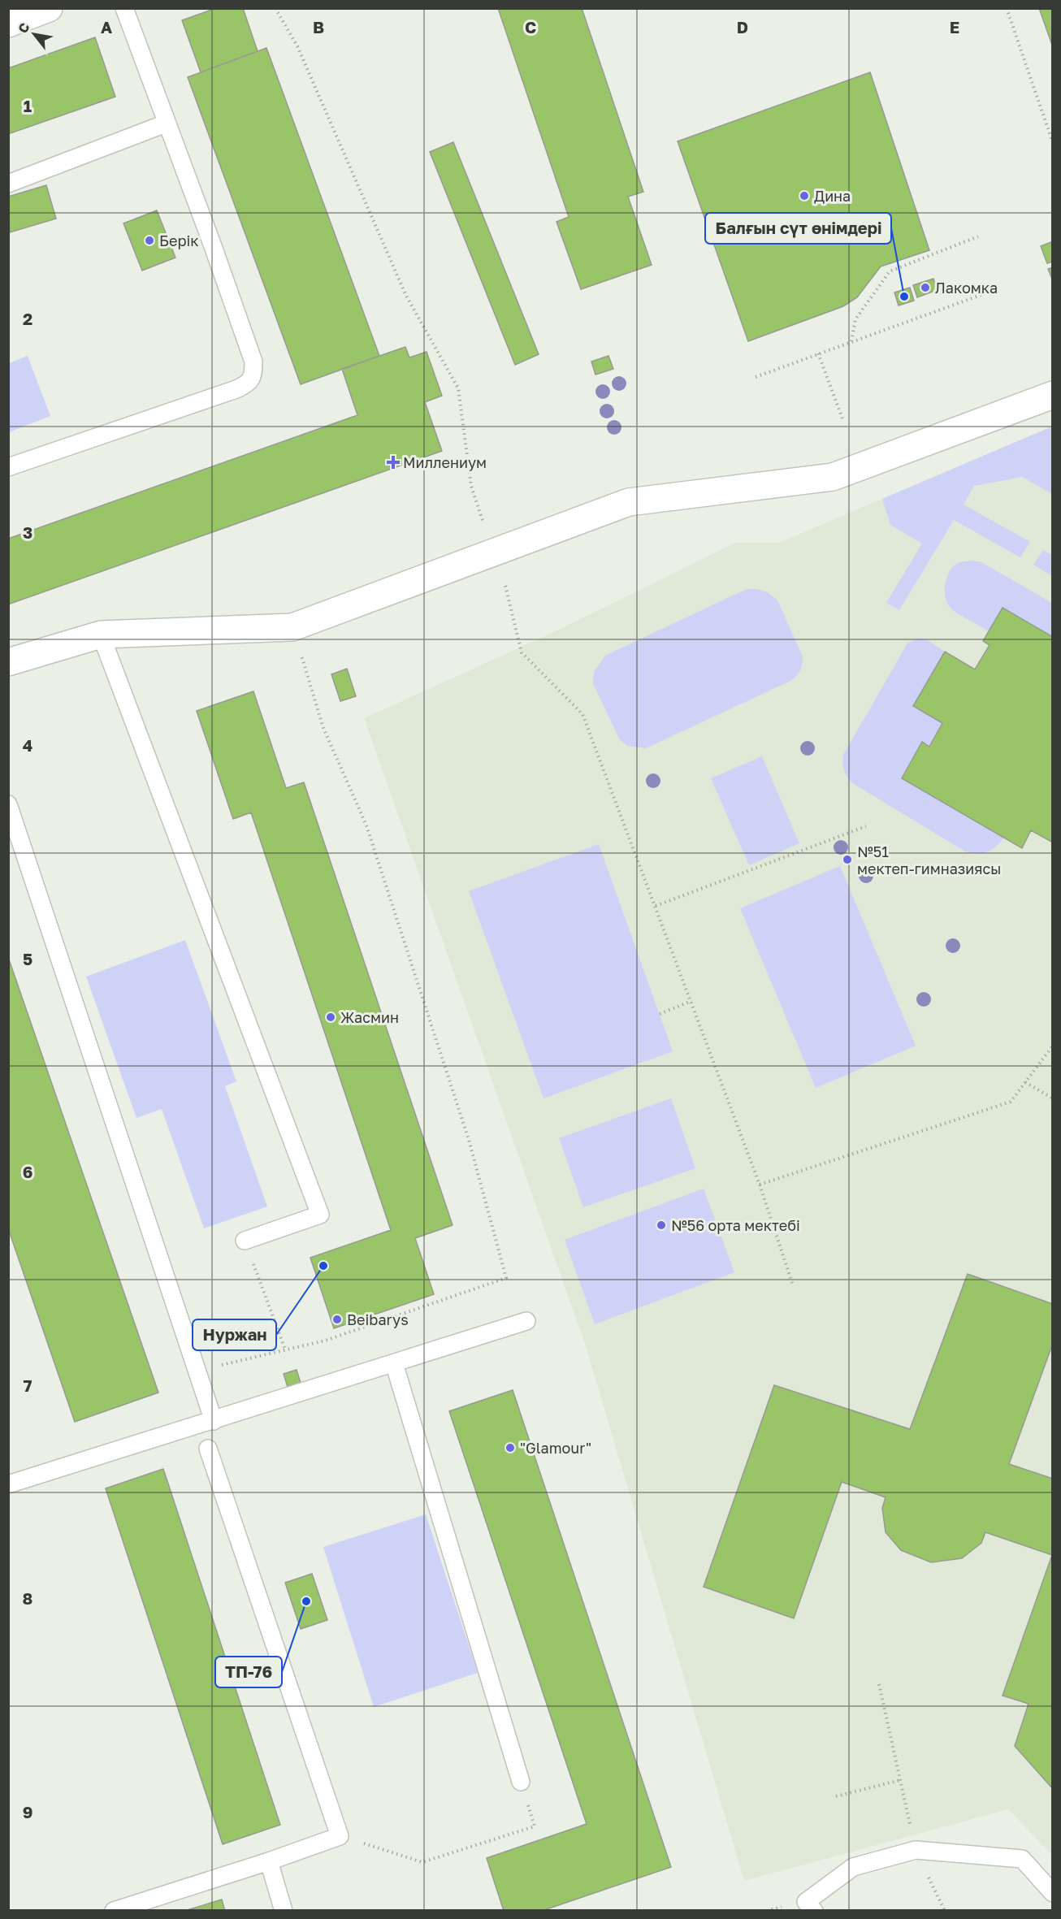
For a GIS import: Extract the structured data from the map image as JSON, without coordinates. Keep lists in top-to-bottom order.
{
  "places": {
    "other": [
      "Дина",
      "Берік",
      "Лакомка",
      "Балғын сүт өнімдері",
      "№51 мектеп-гимназиясы",
      "Жасмин",
      "№56 орта мектебі",
      "Нуржан",
      "Beibarys",
      "\"Glamour\"",
      "ТП-76"
    ],
    "health": ["Миллениум"]
  },
  "north": "top left",
  "grid": {
    "columns": [
      "A",
      "B",
      "C",
      "D",
      "E"
    ],
    "rows": [
      "1",
      "2",
      "3",
      "4",
      "5",
      "6",
      "7",
      "8",
      "9"
    ]
  }
}
